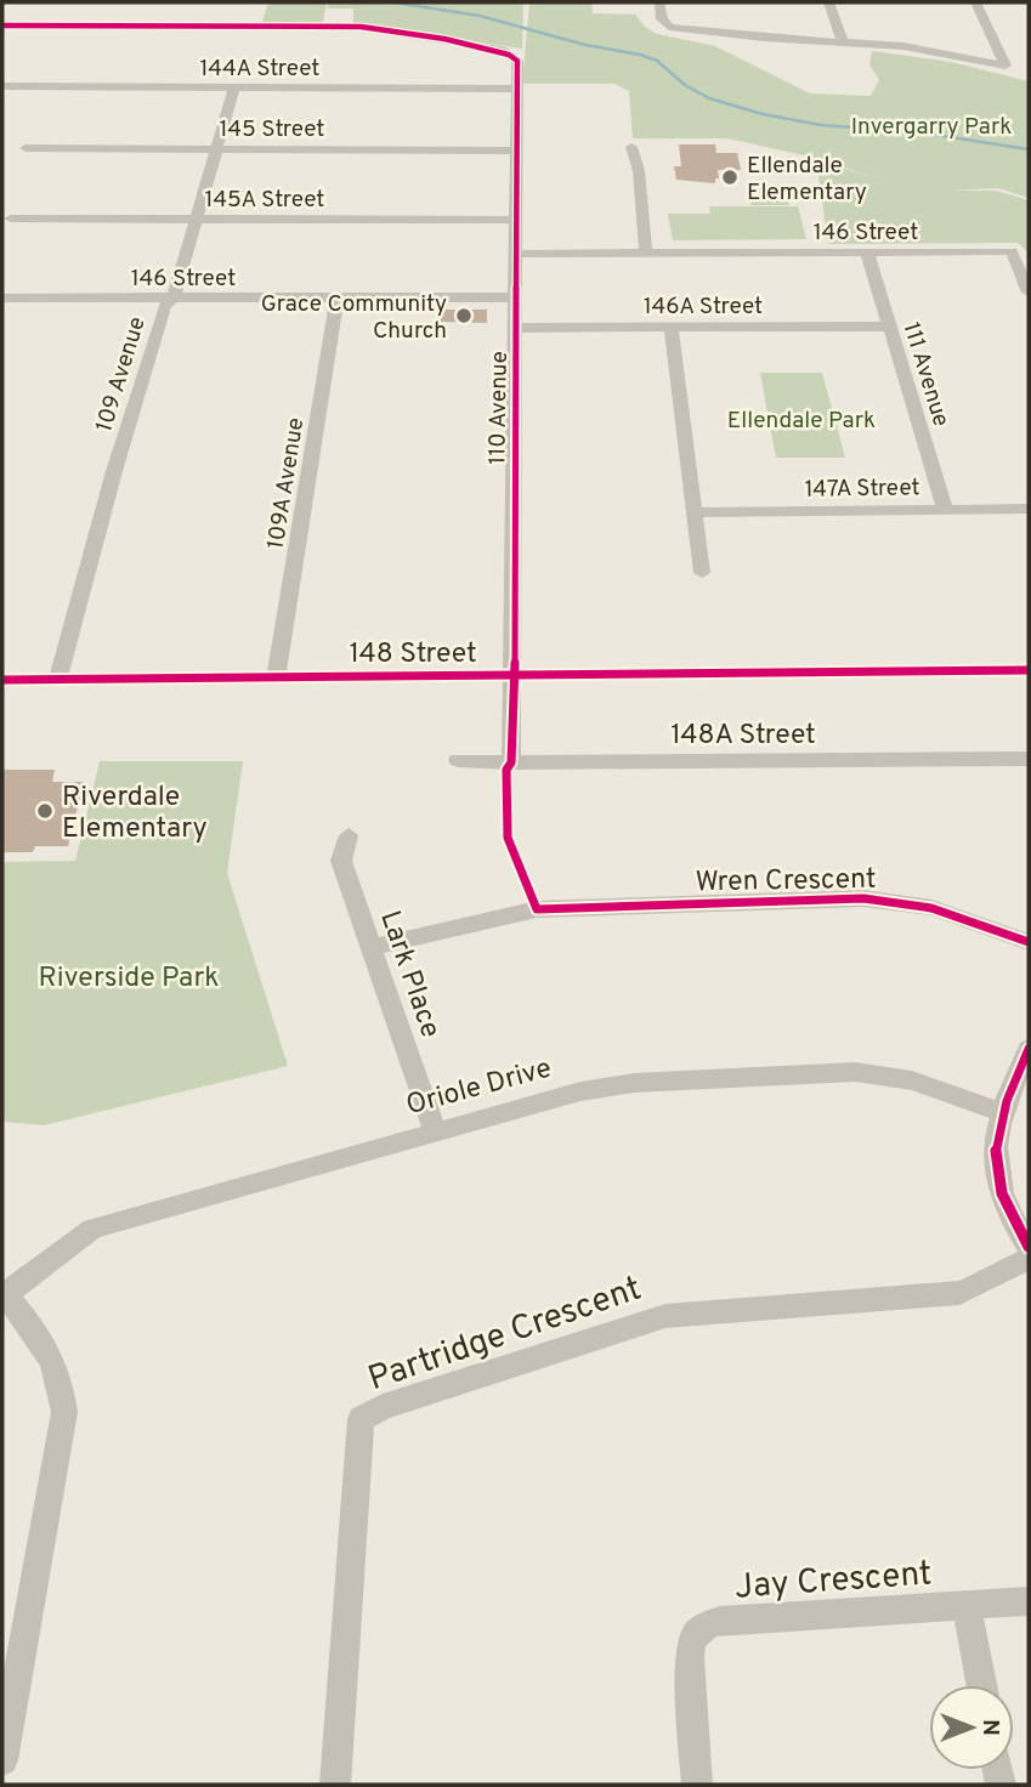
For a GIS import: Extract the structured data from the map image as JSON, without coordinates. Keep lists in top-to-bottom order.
{
  "streets": {
    "street": [
      "144A Street",
      "145 Street",
      "145A Street",
      "146 Street",
      "146A Street",
      "109 Avenue",
      "111 Avenue",
      "110 Avenue",
      "109A Avenue",
      "147A Street",
      "148 Street",
      "148A Street",
      "Wren Crescent",
      "Lark Place",
      "Oriole Drive",
      "Partridge Crescent",
      "Jay Crescent"
    ]
  },
  "crossings": [
    ["144A Street", "109 Avenue"],
    ["144A Street", "110 Avenue"],
    ["145 Street", "109 Avenue"],
    ["145 Street", "110 Avenue"],
    ["145A Street", "109 Avenue"],
    ["145A Street", "110 Avenue"],
    ["146 Street", "109 Avenue"],
    ["146 Street", "111 Avenue"],
    ["146 Street", "110 Avenue"],
    ["146 Street", "109A Avenue"],
    ["146A Street", "111 Avenue"],
    ["146A Street", "110 Avenue"],
    ["109 Avenue", "148 Street"],
    ["111 Avenue", "147A Street"],
    ["110 Avenue", "148 Street"],
    ["110 Avenue", "148A Street"],
    ["109A Avenue", "148 Street"],
    ["Wren Crescent", "Lark Place"],
    ["Lark Place", "Oriole Drive"]
  ],
  "parks": ["Invergarry Park", "Ellendale Park", "Riverside Park"],
  "places": ["Ellendale Elementary", "Grace Community Church", "Riverdale Elementary"],
  "north": "right"
}
